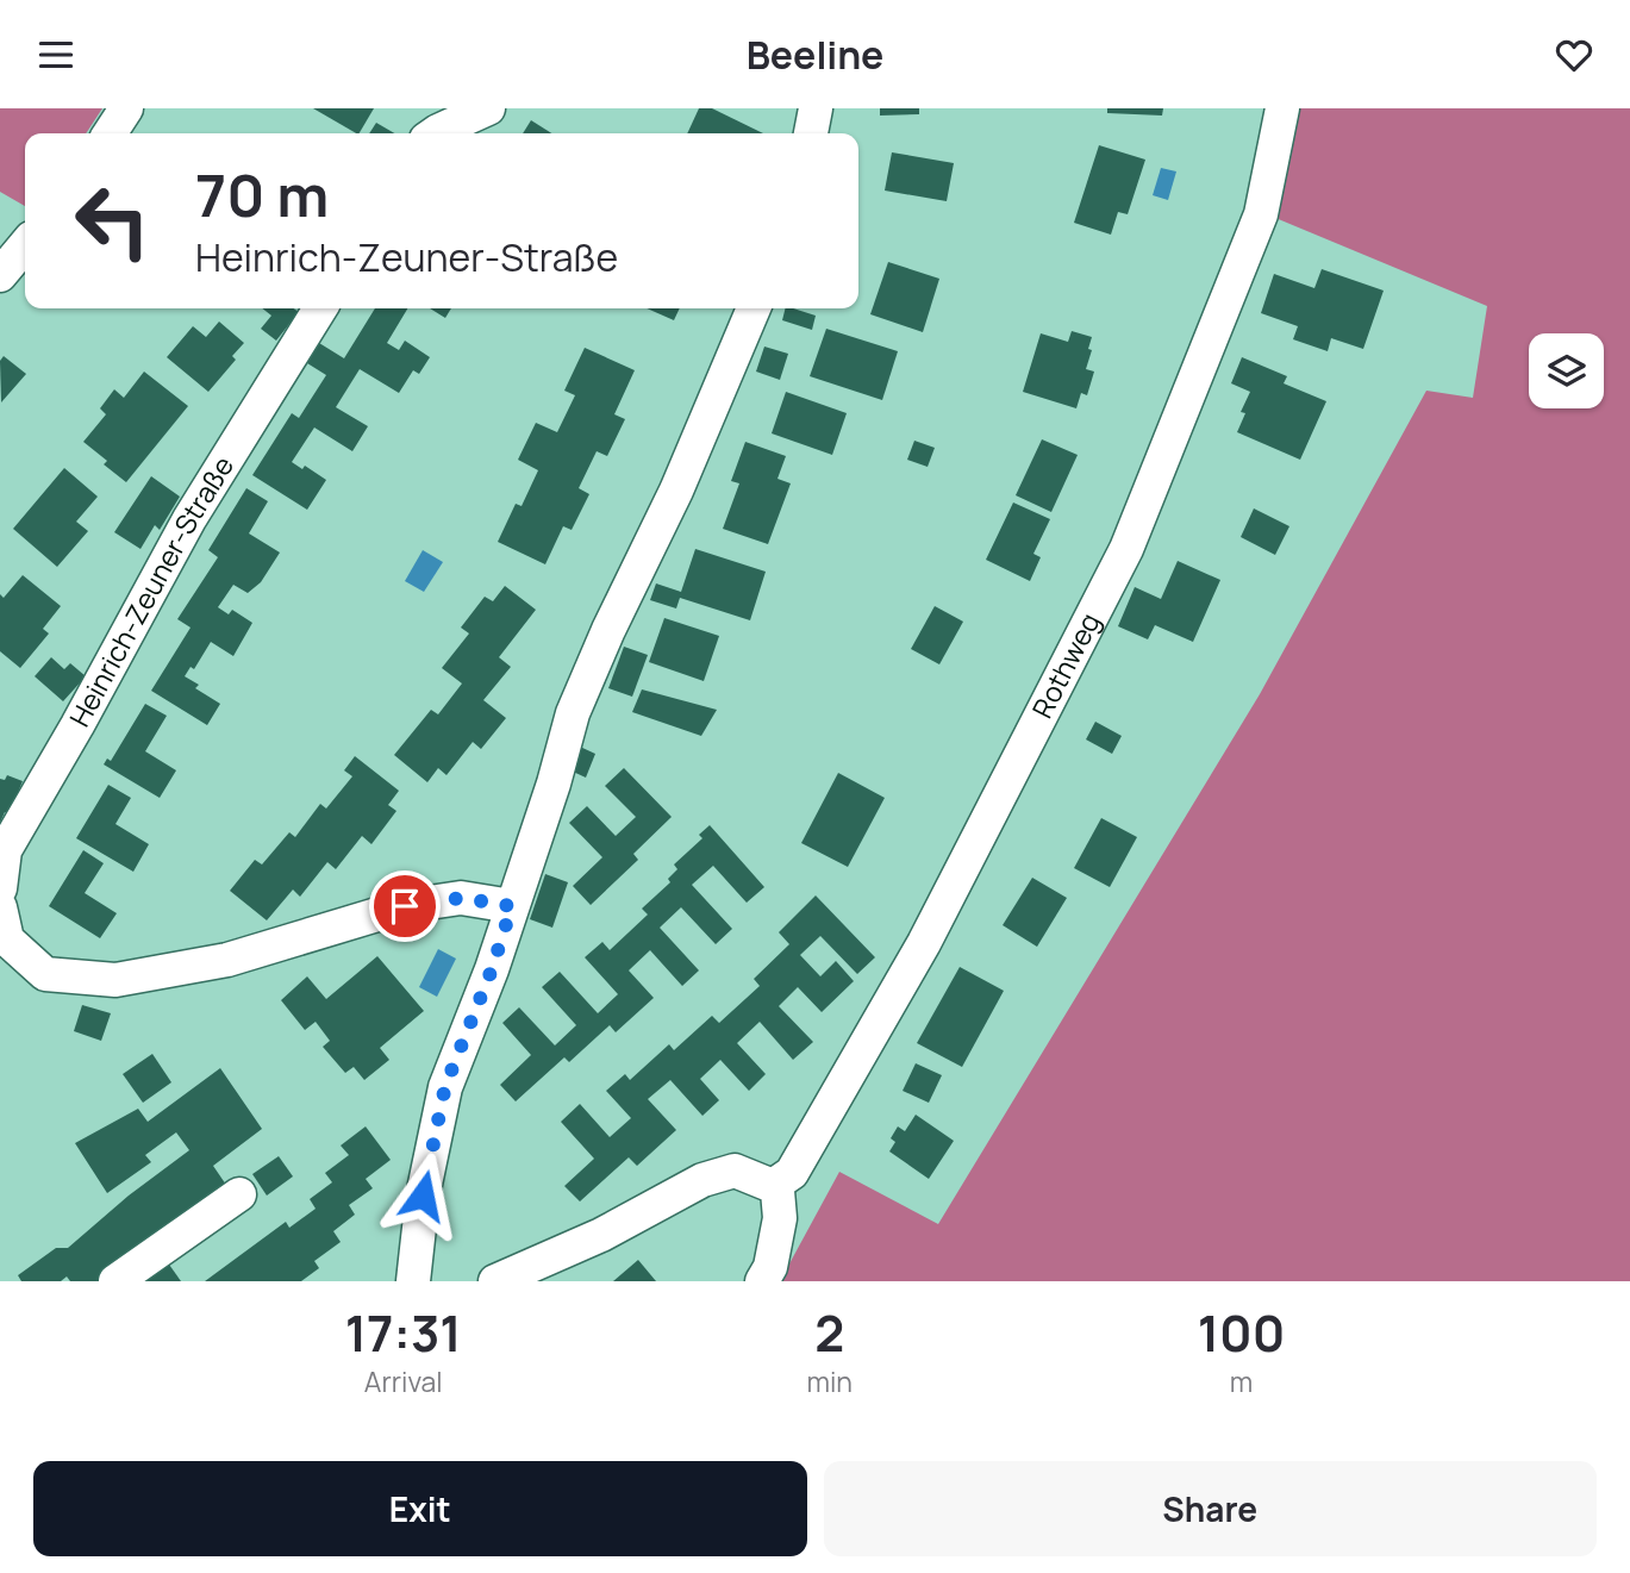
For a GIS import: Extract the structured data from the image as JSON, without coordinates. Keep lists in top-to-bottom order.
{
  "streets": {
    "street": ["Heinrich-Zeuner-Straße", "Rothweg"]
  },
  "page": {
    "header": "Beeline",
    "turn": ["70 m", "Heinrich-Zeuner-Straße"],
    "eta": [
      "17:31",
      "Arrival",
      "2",
      "min",
      "100",
      "m"
    ],
    "buttons": ["Exit", "Share"]
  }
}
